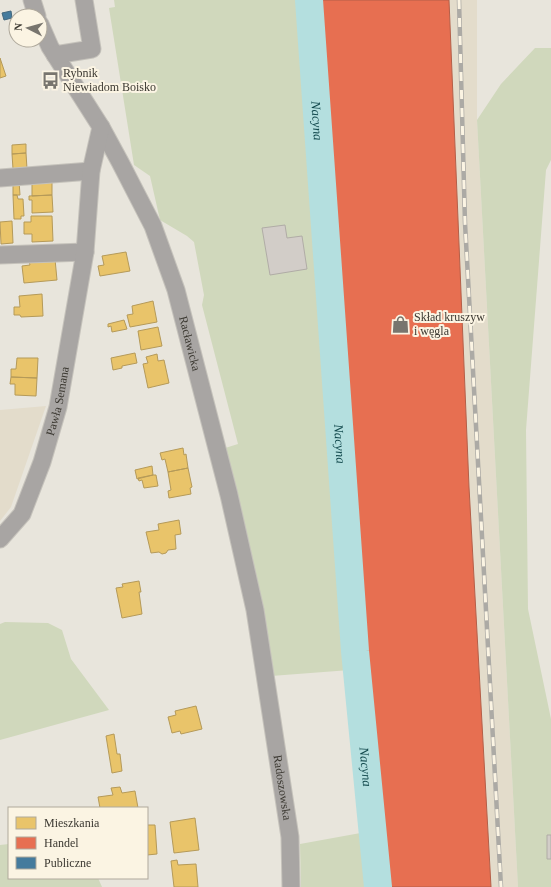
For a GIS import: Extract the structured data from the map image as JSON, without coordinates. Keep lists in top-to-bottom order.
{
  "streets": {
    "street": ["Racławicka", "Pawła Semana", "Radoszowska"]
  },
  "crossings": [
    ["Racławicka", "Pawła Semana"],
    ["Racławicka", "Radoszowska"]
  ],
  "water": ["Nacyna"],
  "places": {
    "bus stop": ["Rybnik Niewiadom Boisko"],
    "shop": ["Skład kruszyw i węgla"]
  },
  "legend": ["Mieszkania", "Handel", "Publiczne"],
  "north": "left"
}
